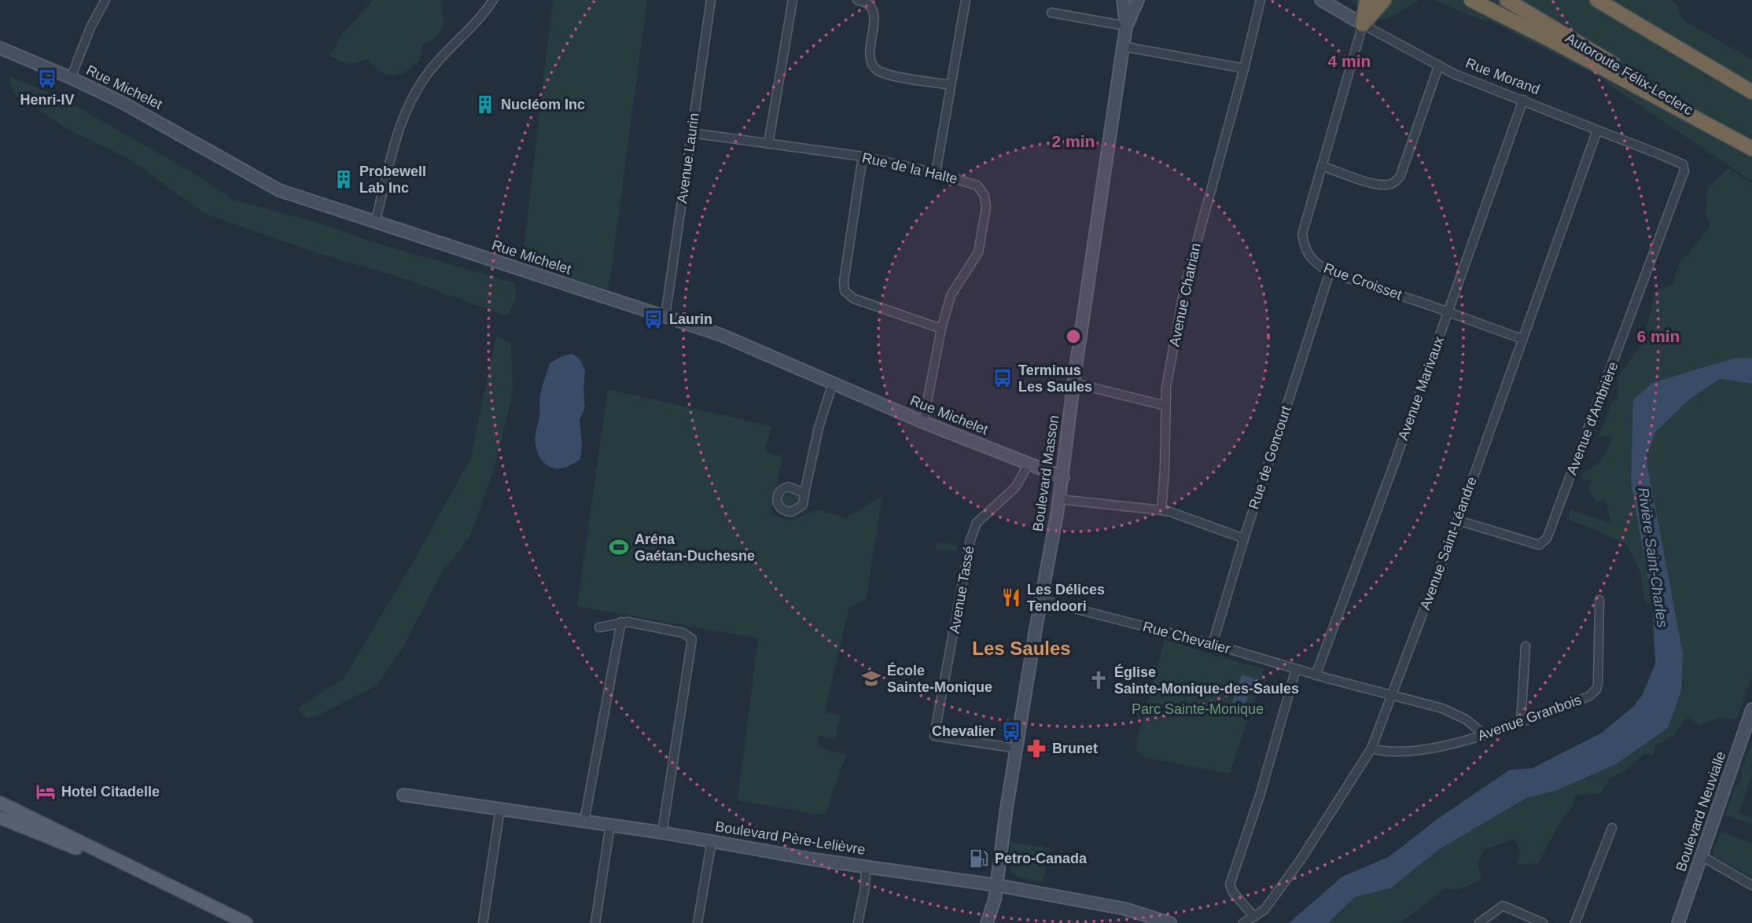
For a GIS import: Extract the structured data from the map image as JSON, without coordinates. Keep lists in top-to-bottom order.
{
  "streets": {
    "highway": ["Autoroute Félix-Leclerc"],
    "street": [
      "Rue Morand",
      "Rue Michelet",
      "Avenue Laurin",
      "Rue de la Halte",
      "Rue Croisset",
      "Avenue Chatrian",
      "Avenue Marivaux",
      "Avenue d'Ambrière",
      "Rue de Goncourt",
      "Boulevard Masson",
      "Avenue Saint-Léandre",
      "Avenue Tassé",
      "Rue Chevalier",
      "Avenue Granbois",
      "Boulevard Neuvialle",
      "Boulevard Père-Lelièvre"
    ]
  },
  "crossings": [
    ["Rue Morand", "Rue Croisset"],
    ["Rue Morand", "Avenue Marivaux"],
    ["Rue Morand", "Avenue d'Ambrière"],
    ["Rue Morand", "Avenue Saint-Léandre"],
    ["Rue Michelet", "Avenue Laurin"],
    ["Rue Michelet", "Rue de la Halte"],
    ["Rue Michelet", "Boulevard Masson"],
    ["Rue Michelet", "Avenue Tassé"],
    ["Avenue Laurin", "Rue de la Halte"],
    ["Rue Croisset", "Avenue Marivaux"],
    ["Rue Croisset", "Rue de Goncourt"],
    ["Rue Croisset", "Avenue Saint-Léandre"],
    ["Avenue Marivaux", "Rue Chevalier"],
    ["Avenue d'Ambrière", "Avenue Saint-Léandre"],
    ["Rue de Goncourt", "Rue Chevalier"],
    ["Boulevard Masson", "Avenue Tassé"],
    ["Boulevard Masson", "Rue Chevalier"],
    ["Boulevard Masson", "Boulevard Père-Lelièvre"],
    ["Avenue Saint-Léandre", "Rue Chevalier"],
    ["Avenue Saint-Léandre", "Avenue Granbois"],
    ["Rue Chevalier", "Avenue Granbois"]
  ],
  "districts": ["Les Saules"],
  "water": ["Rivière Saint-Charles"],
  "parks": ["Parc Sainte-Monique"],
  "places": {
    "bus stop": [
      "Henri-IV",
      "Laurin",
      "Terminus Les Saules",
      "Chevalier"
    ],
    "building": ["Nucléom Inc", "Probewell Lab Inc"],
    "sports": ["Aréna Gaétan-Duchesne"],
    "restaurant": ["Les Délices Tendoori"],
    "school or university": ["École Sainte-Monique"],
    "church": ["Église Sainte-Monique-des-Saules"],
    "pharmacy": ["Brunet"],
    "hotel": ["Hotel Citadelle"],
    "fuel station": ["Petro-Canada"]
  },
  "rings": ["4 min", "2 min", "6 min"]
}
